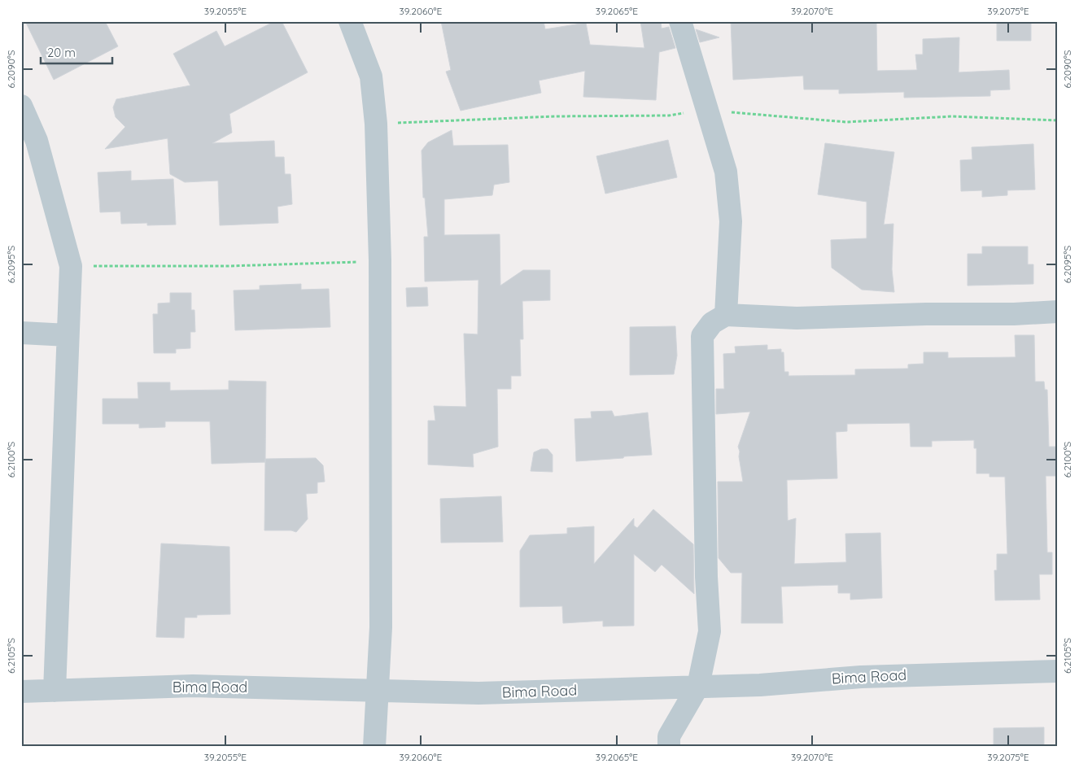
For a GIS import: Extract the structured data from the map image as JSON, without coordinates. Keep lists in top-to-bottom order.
{
  "streets": {
    "street": ["Bima Road"]
  },
  "scale_bar": "20 m",
  "coordinates": [
    "39.2055°E",
    "39.2060°E",
    "39.2065°E",
    "39.2070°E",
    "39.2075°E",
    "6.2090°S",
    "6.2095°S",
    "6.2100°S",
    "6.2105°S"
  ]
}
